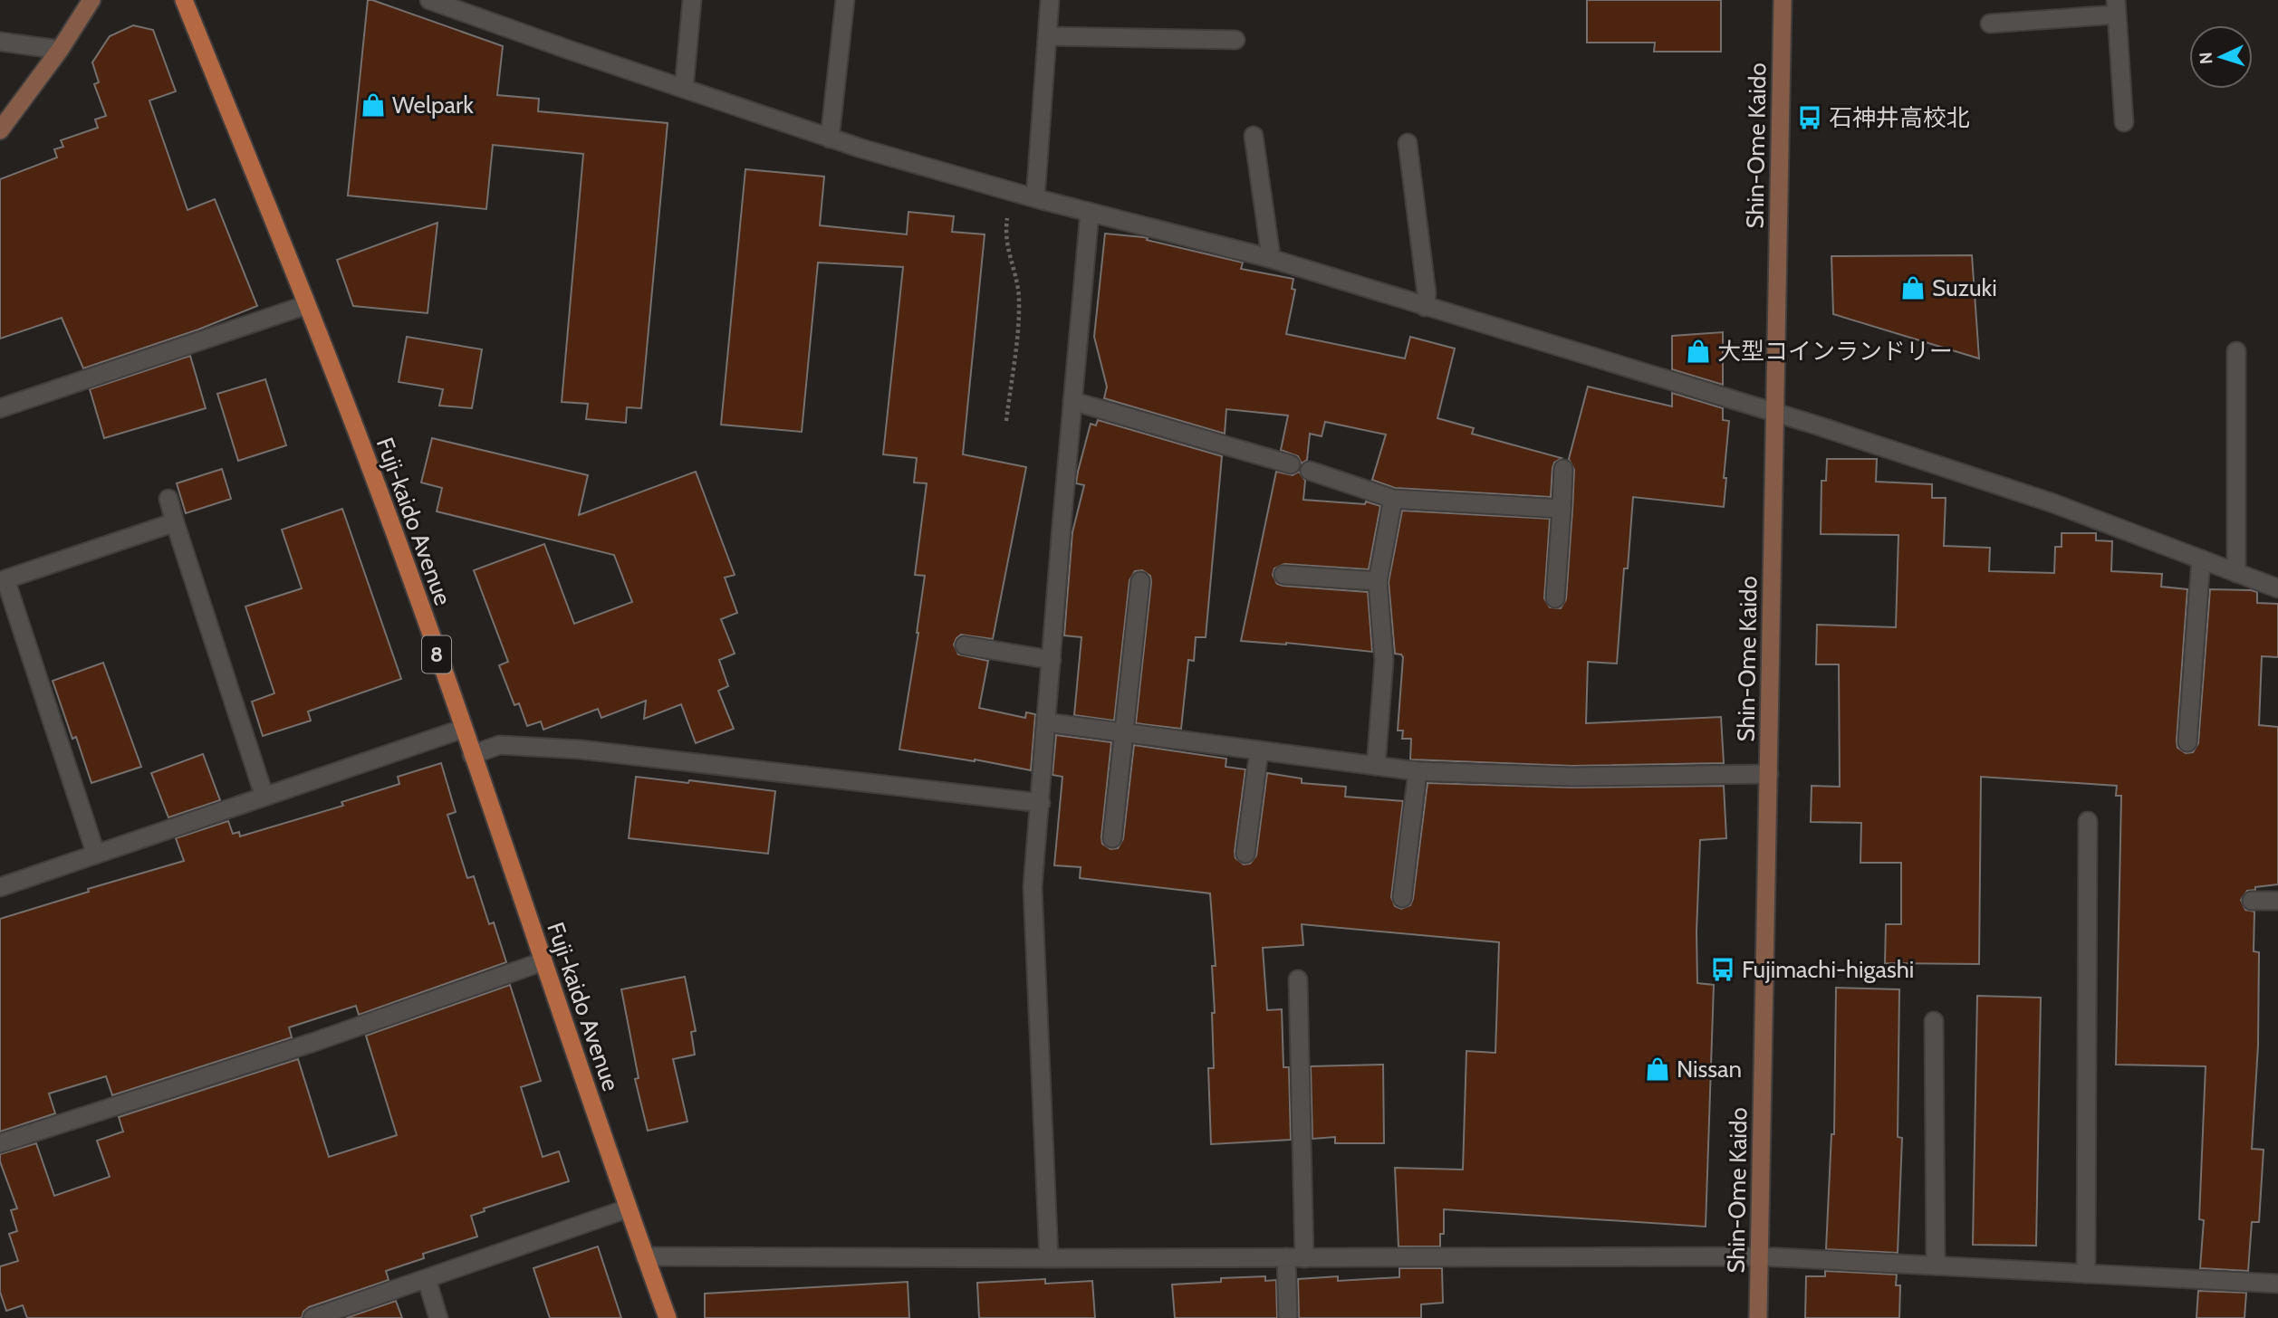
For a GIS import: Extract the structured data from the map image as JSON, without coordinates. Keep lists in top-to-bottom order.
{
  "streets": {
    "main road": ["Shin-Ome Kaido", "Fuji-kaido Avenue", "8"]
  },
  "places": {
    "shop": [
      "Welpark",
      "Suzuki",
      "大型コインランドリー",
      "Nissan"
    ],
    "bus stop": ["石神井高校北", "Fujimachi-higashi"]
  },
  "north": "left"
}
